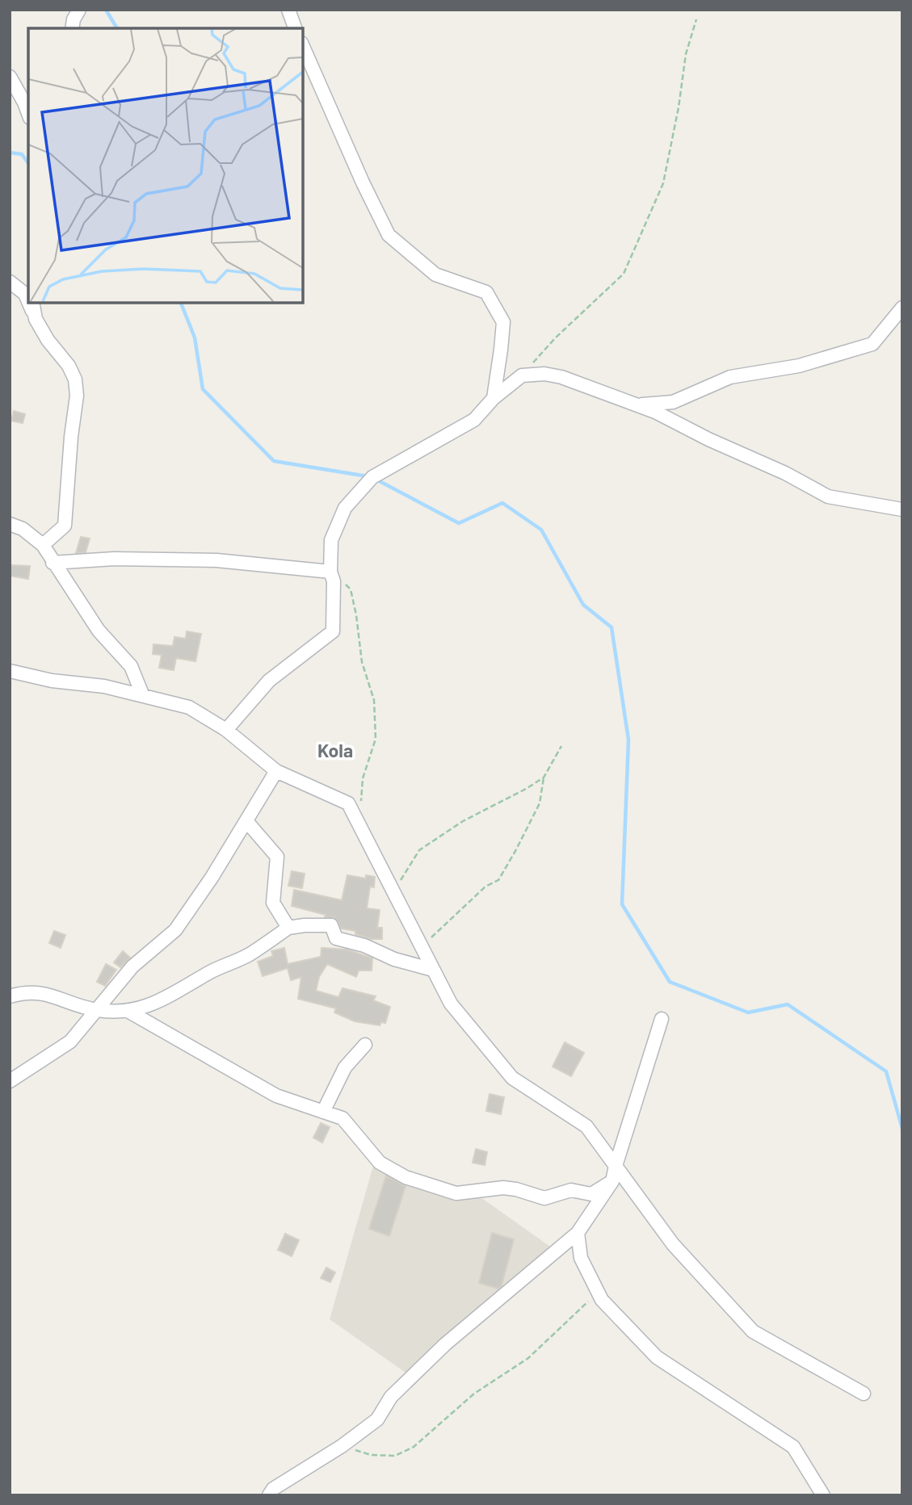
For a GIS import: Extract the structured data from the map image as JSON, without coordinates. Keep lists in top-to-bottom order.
{
  "districts": ["Kola"]
}
